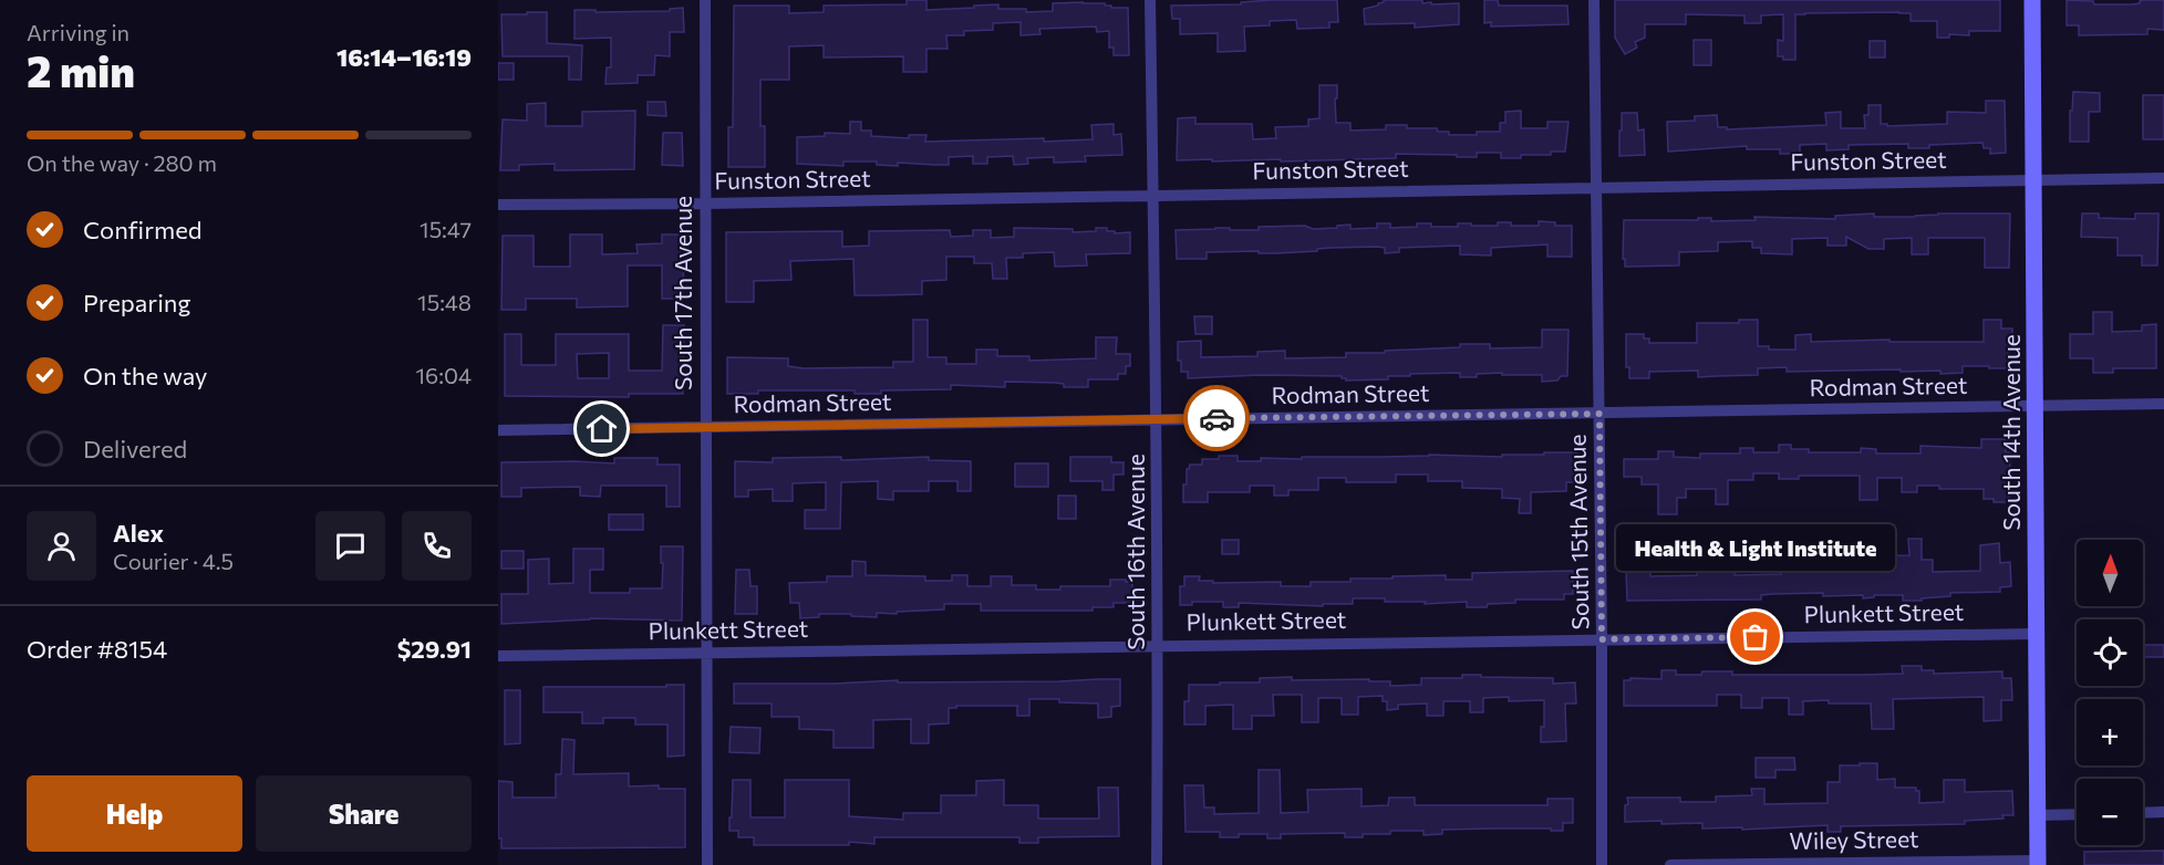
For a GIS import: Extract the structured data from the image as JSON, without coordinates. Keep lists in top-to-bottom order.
{
  "streets": {
    "street": [
      "Funston Street",
      "South 17th Avenue",
      "Rodman Street",
      "South 14th Avenue",
      "South 15th Avenue",
      "South 16th Avenue",
      "Plunkett Street",
      "Wiley Street"
    ]
  },
  "crossings": [
    ["Funston Street", "South 17th Avenue"],
    ["Funston Street", "South 14th Avenue"],
    ["Funston Street", "South 15th Avenue"],
    ["Funston Street", "South 16th Avenue"],
    ["South 17th Avenue", "Rodman Street"],
    ["South 17th Avenue", "Plunkett Street"],
    ["Rodman Street", "South 14th Avenue"],
    ["Rodman Street", "South 15th Avenue"],
    ["Rodman Street", "South 16th Avenue"],
    ["South 14th Avenue", "Plunkett Street"],
    ["South 14th Avenue", "Wiley Street"],
    ["South 15th Avenue", "Plunkett Street"],
    ["South 16th Avenue", "Plunkett Street"]
  ],
  "places": ["Health & Light Institute"],
  "north": "top",
  "page": {
    "heading": ["2 min", "Arriving in", "16:14–16:19"],
    "panel": [
      "Alex",
      "Courier · 4.5",
      "Order #8154",
      "$29.91"
    ],
    "bar": "On the way · 280 m",
    "list": [
      ["Confirmed", "15:47"],
      ["Preparing", "15:48"],
      ["On the way", "16:04"],
      "Delivered"
    ],
    "bubble": "Health & Light Institute",
    "map_buttons": ["+", "−"],
    "buttons": ["Help", "Share"]
  }
}
